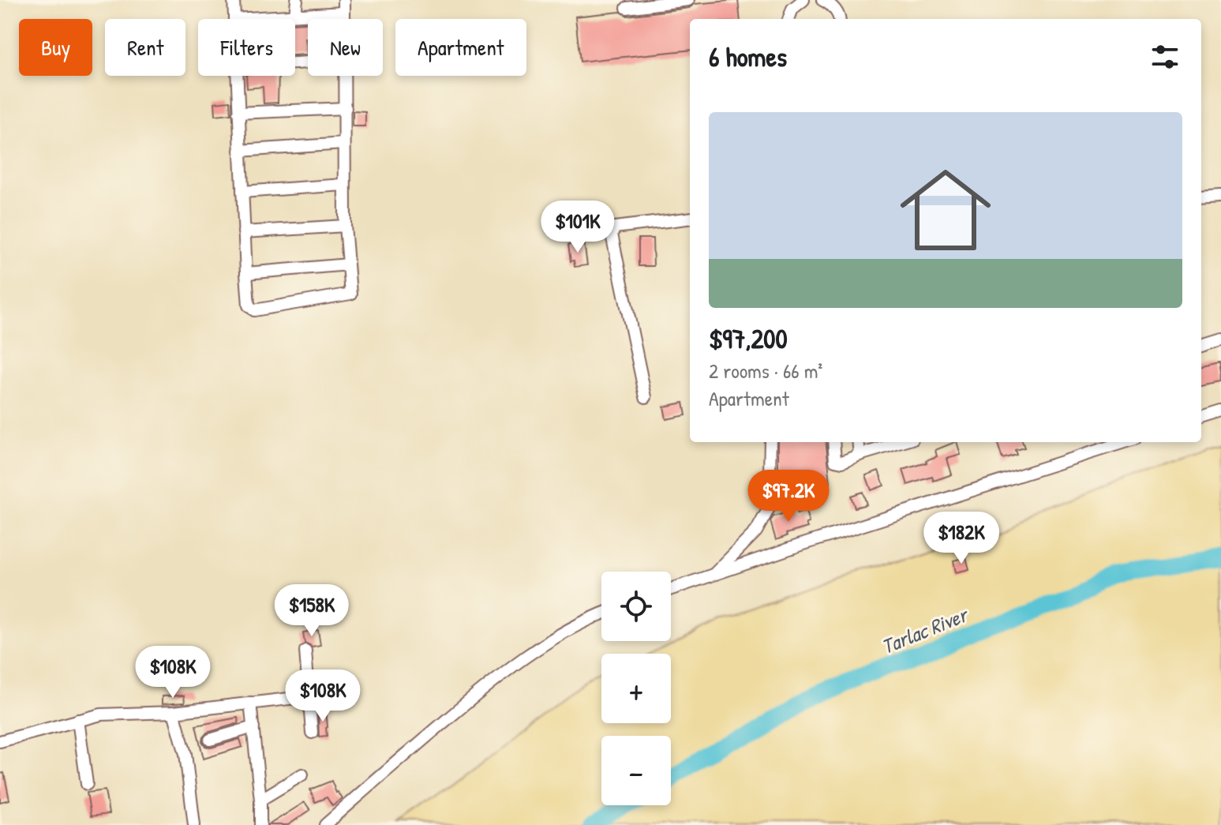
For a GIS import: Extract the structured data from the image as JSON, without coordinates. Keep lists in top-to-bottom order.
{
  "water": ["Tarlac River"],
  "page": {
    "chip": [
      "Buy",
      "Rent",
      "Filters",
      "New",
      "Apartment"
    ],
    "heading": "6 homes",
    "list": [
      {
        "name": "$97,200",
        "note": "2 rooms · 66 m² · Apartment"
      }
    ],
    "price": [
      "$101K",
      "$97.2K",
      "$182K",
      "$158K",
      "$108K",
      "$108K"
    ],
    "map_buttons": ["+", "−"]
  }
}
